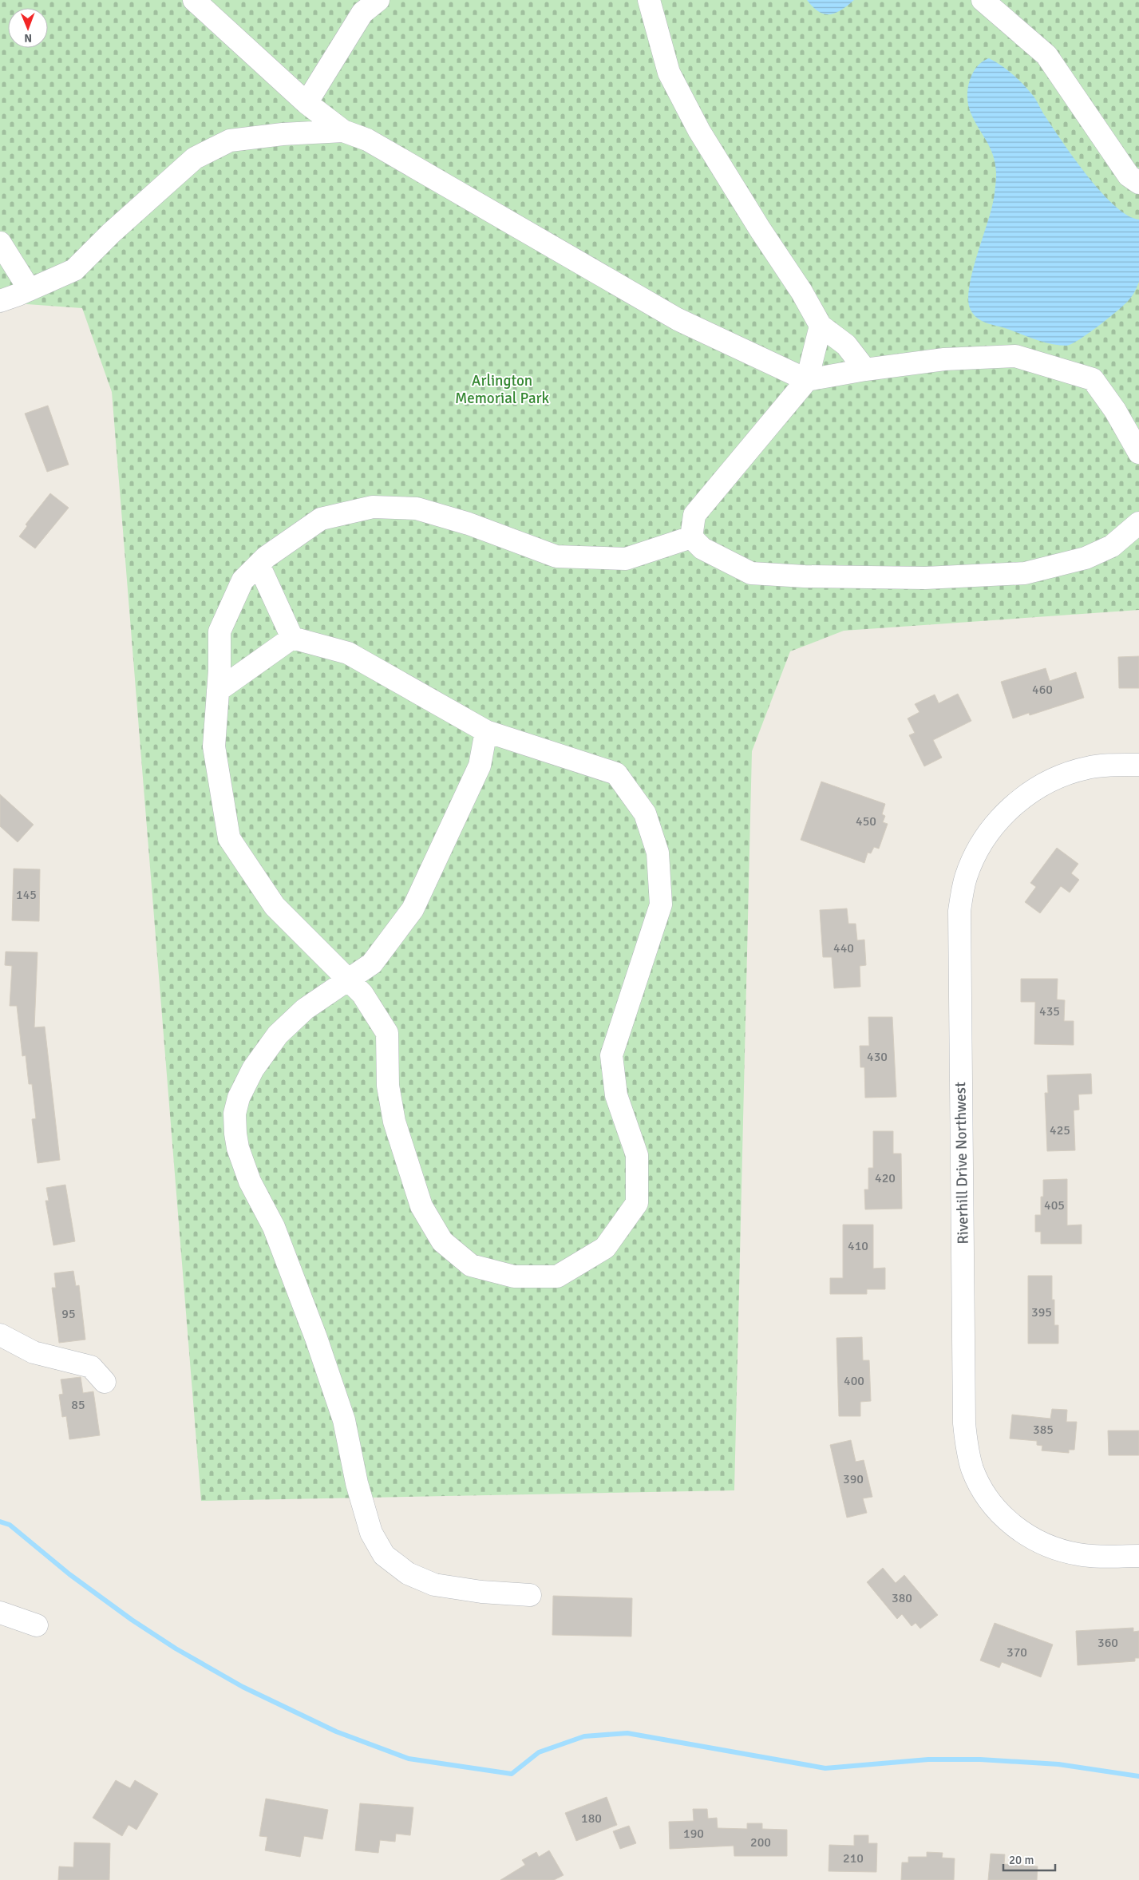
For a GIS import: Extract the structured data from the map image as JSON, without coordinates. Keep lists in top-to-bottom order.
{
  "streets": {
    "street": ["Riverhill Drive Northwest"]
  },
  "parks": ["Arlington Memorial Park"],
  "house_numbers": [
    "460",
    "450",
    "145",
    "440",
    "435",
    "430",
    "425",
    "420",
    "405",
    "410",
    "395",
    "95",
    "400",
    "85",
    "385",
    "390",
    "380",
    "360",
    "370",
    "180",
    "190",
    "200",
    "210"
  ],
  "scale_bar": "20 m",
  "north": "bottom"
}
